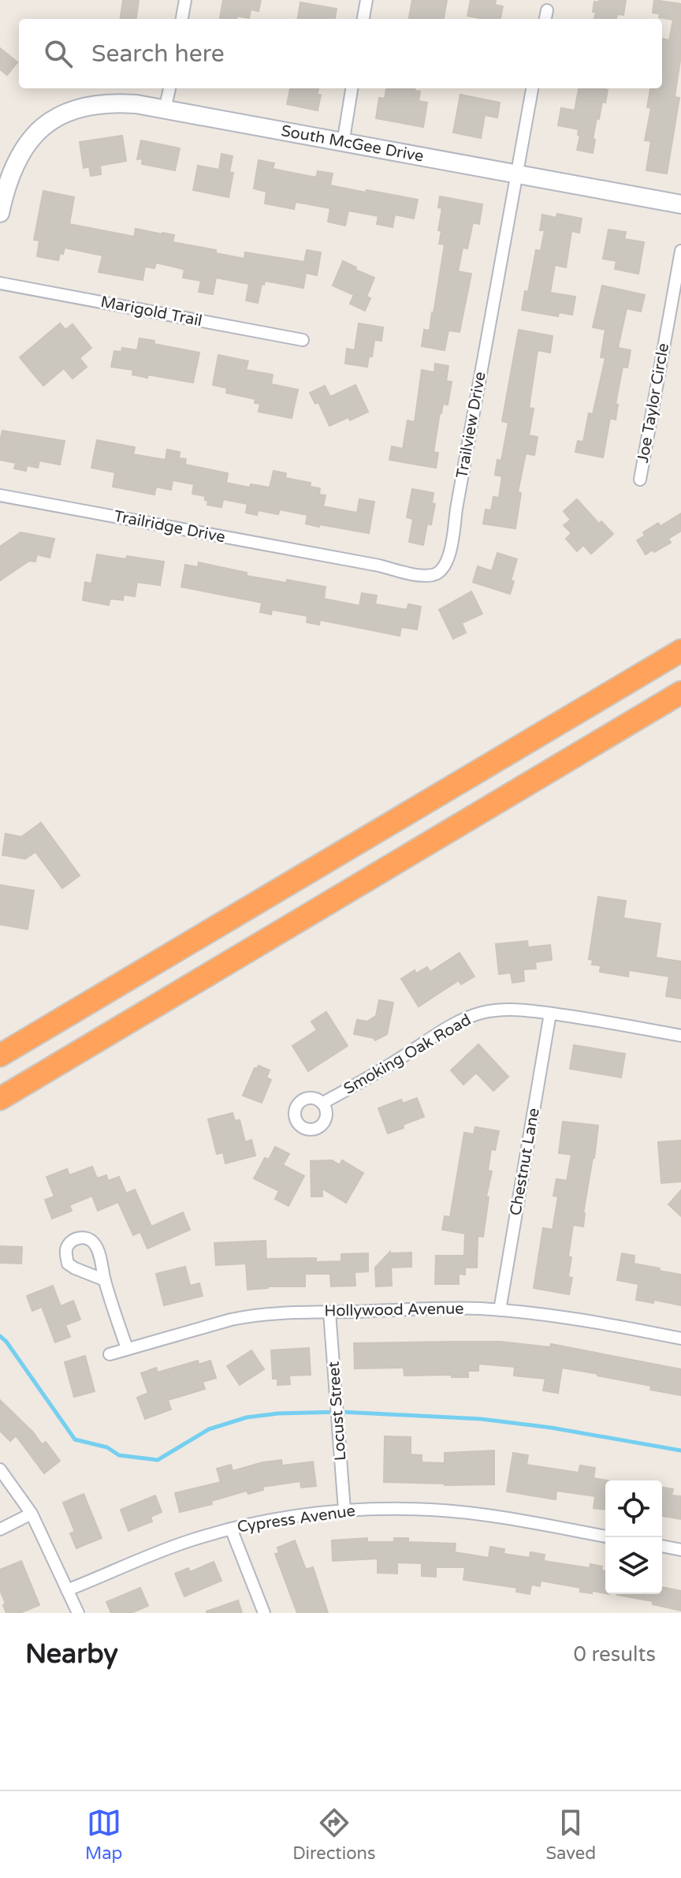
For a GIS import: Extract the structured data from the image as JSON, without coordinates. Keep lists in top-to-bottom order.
{
  "streets": {
    "street": [
      "South McGee Drive",
      "Marigold Trail",
      "Joe Taylor Circle",
      "Trailview Drive",
      "Trailridge Drive",
      "Smoking Oak Road",
      "Chestnut Lane",
      "Hollywood Avenue",
      "Locust Street",
      "Cypress Avenue"
    ]
  },
  "crossings": [
    ["South McGee Drive", "Trailview Drive"],
    ["Trailview Drive", "Trailridge Drive"],
    ["Smoking Oak Road", "Chestnut Lane"],
    ["Chestnut Lane", "Hollywood Avenue"],
    ["Hollywood Avenue", "Locust Street"],
    ["Locust Street", "Cypress Avenue"]
  ],
  "page": {
    "search": "Search here",
    "heading": ["Nearby", "0 results"],
    "nav": ["Map", "Directions", "Saved"]
  }
}
